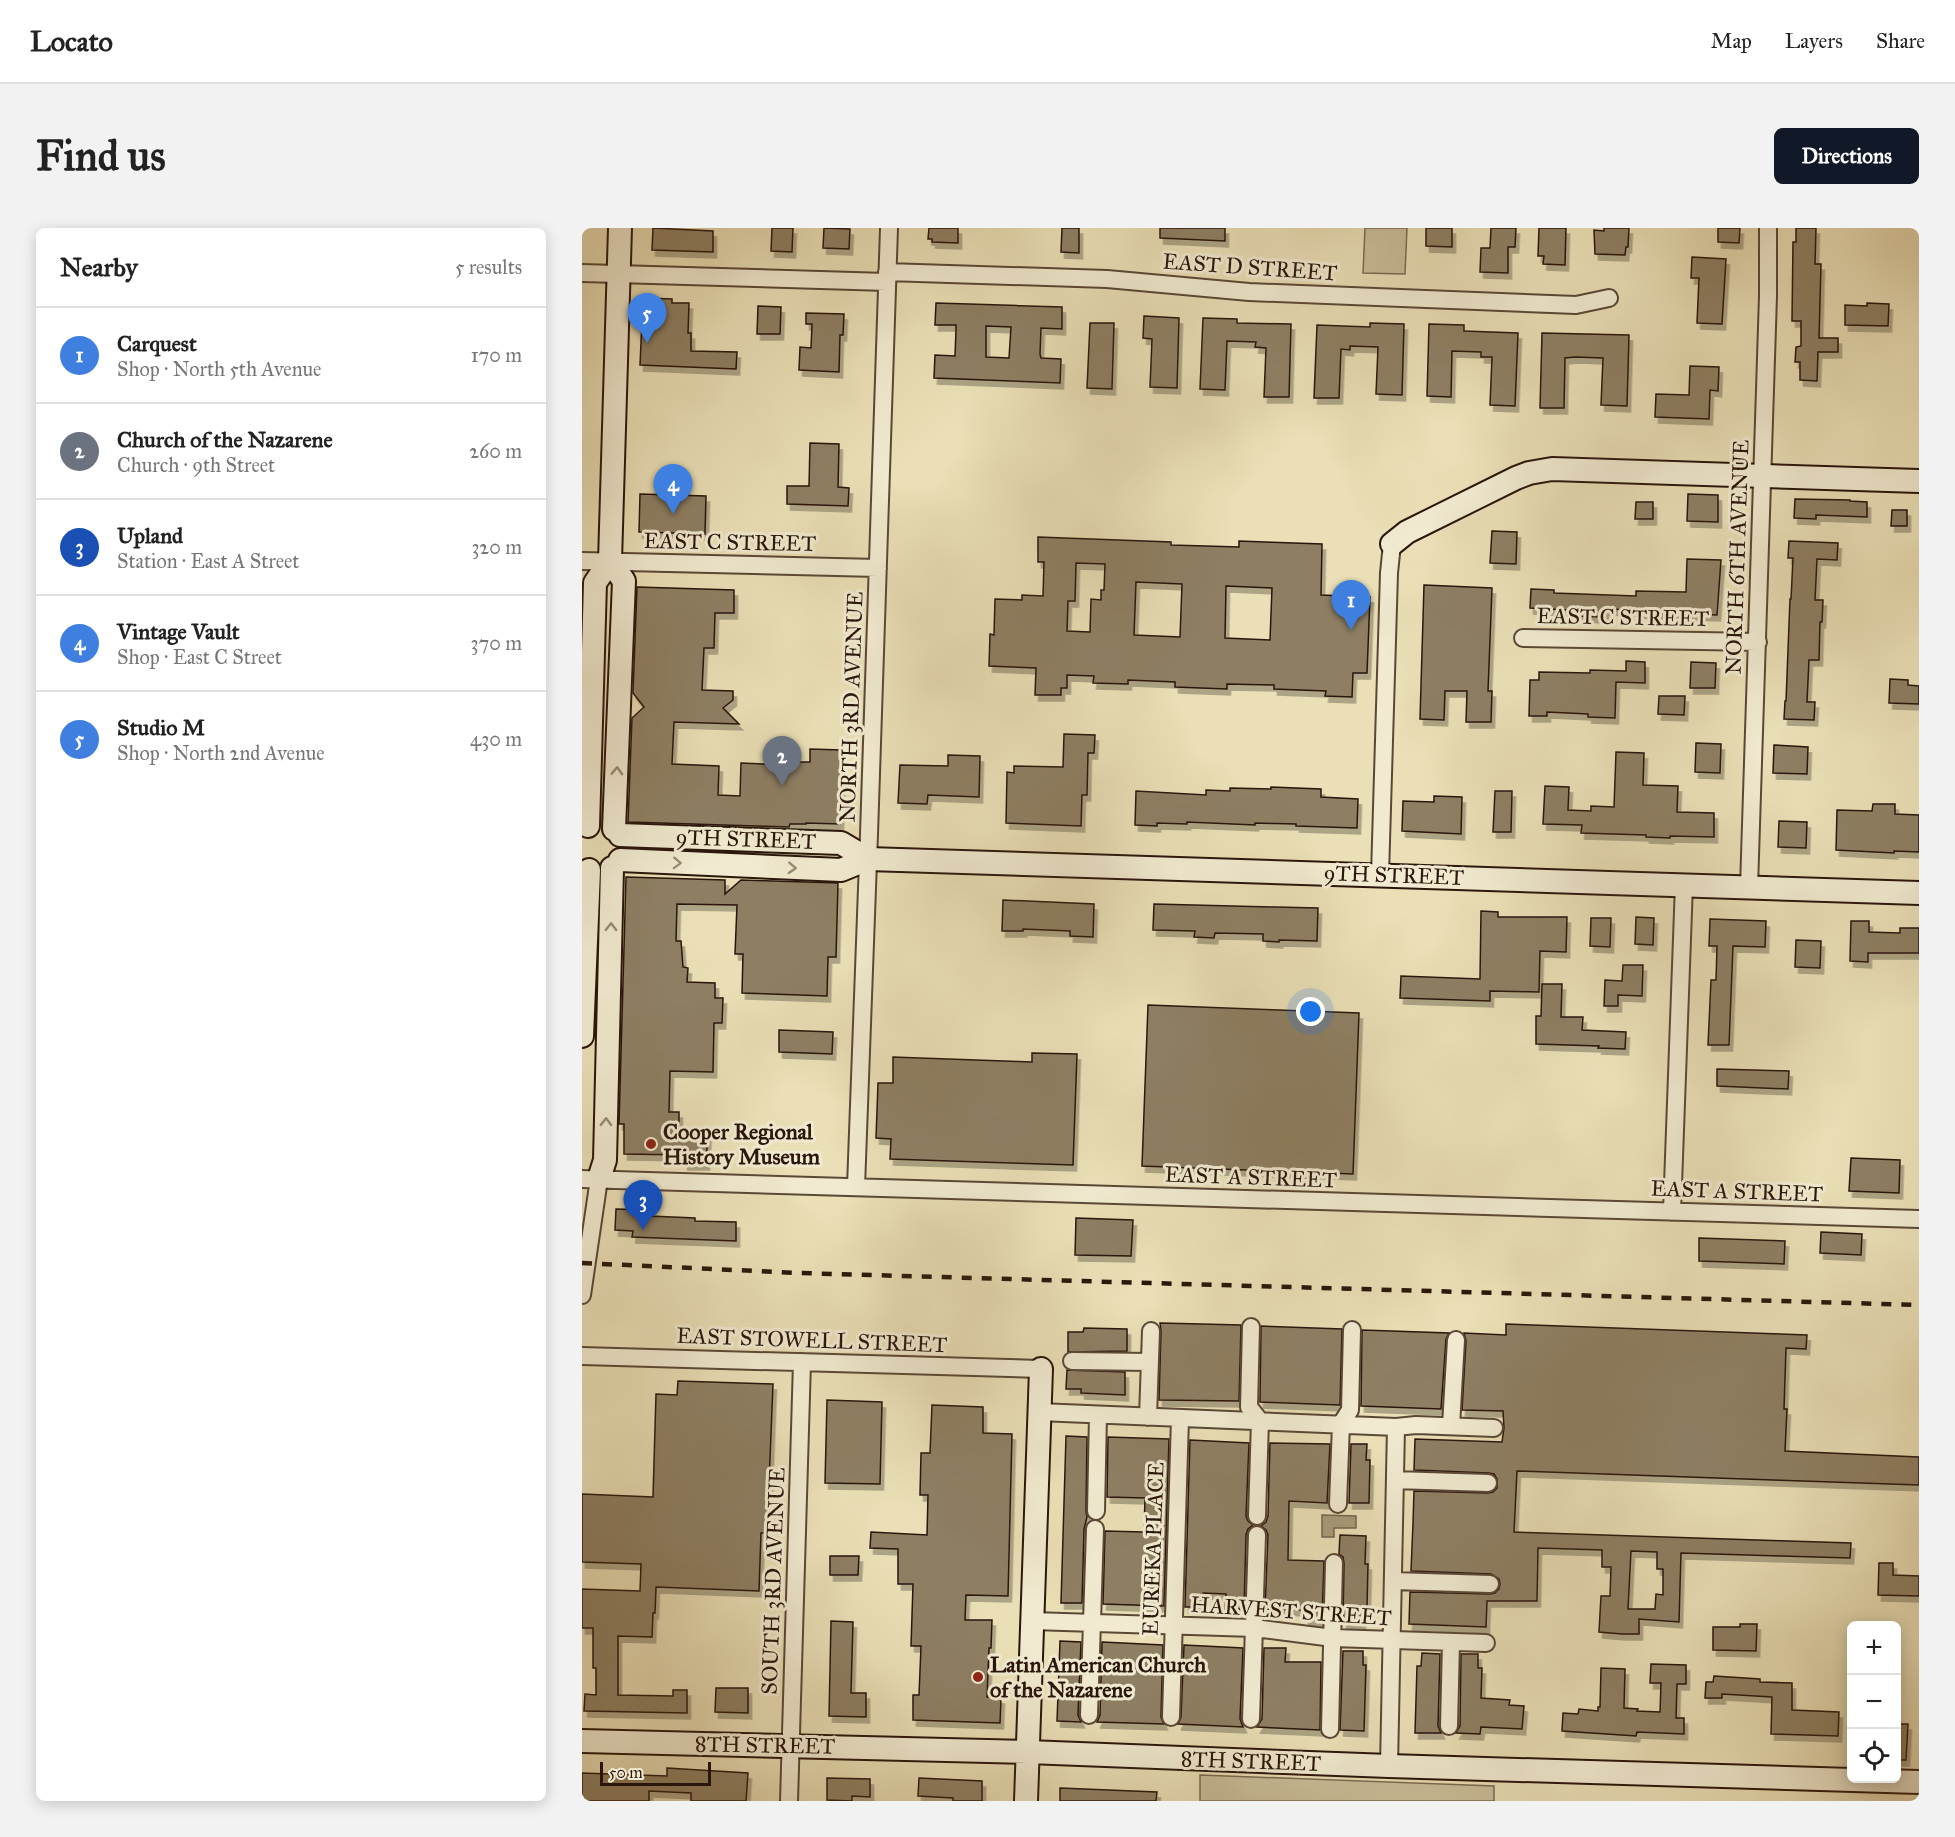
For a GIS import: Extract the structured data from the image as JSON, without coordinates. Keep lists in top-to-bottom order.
{
  "streets": {
    "street": [
      "EAST D STREET",
      "EAST C STREET",
      "NORTH 6TH AVENUE",
      "NORTH 3RD AVENUE",
      "9TH STREET",
      "EAST A STREET",
      "EAST STOWELL STREET",
      "EUREKA PLACE",
      "SOUTH 3RD AVENUE",
      "HARVEST STREET",
      "8TH STREET"
    ]
  },
  "crossings": [
    ["EAST D STREET", "NORTH 3RD AVENUE"],
    ["EAST C STREET", "NORTH 6TH AVENUE"],
    ["EAST C STREET", "NORTH 3RD AVENUE"],
    ["NORTH 6TH AVENUE", "9TH STREET"],
    ["NORTH 3RD AVENUE", "9TH STREET"],
    ["NORTH 3RD AVENUE", "EAST A STREET"],
    ["EAST STOWELL STREET", "SOUTH 3RD AVENUE"],
    ["EUREKA PLACE", "HARVEST STREET"],
    ["SOUTH 3RD AVENUE", "8TH STREET"]
  ],
  "places": ["Cooper Regional History Museum", "Latin American Church of the Nazarene"],
  "scale_bar": "50 m",
  "page": {
    "header": "Locato",
    "nav": ["Map", "Layers", "Share"],
    "buttons": "Directions",
    "title": "Find us",
    "heading": ["Nearby", "5 results"],
    "pins": [
      "5",
      "4",
      "1",
      "2",
      "3"
    ],
    "list": [
      {
        "mark": "1",
        "name": "Carquest",
        "note": "Shop · North 5th Avenue",
        "value": "170 m"
      },
      {
        "mark": "2",
        "name": "Church of the Nazarene",
        "note": "Church · 9th Street",
        "value": "260 m"
      },
      {
        "mark": "3",
        "name": "Upland",
        "note": "Station · East A Street",
        "value": "320 m"
      },
      {
        "mark": "4",
        "name": "Vintage Vault",
        "note": "Shop · East C Street",
        "value": "370 m"
      },
      {
        "mark": "5",
        "name": "Studio M",
        "note": "Shop · North 2nd Avenue",
        "value": "430 m"
      }
    ],
    "map_buttons": ["+", "−"],
    "scale": "50 m"
  }
}
